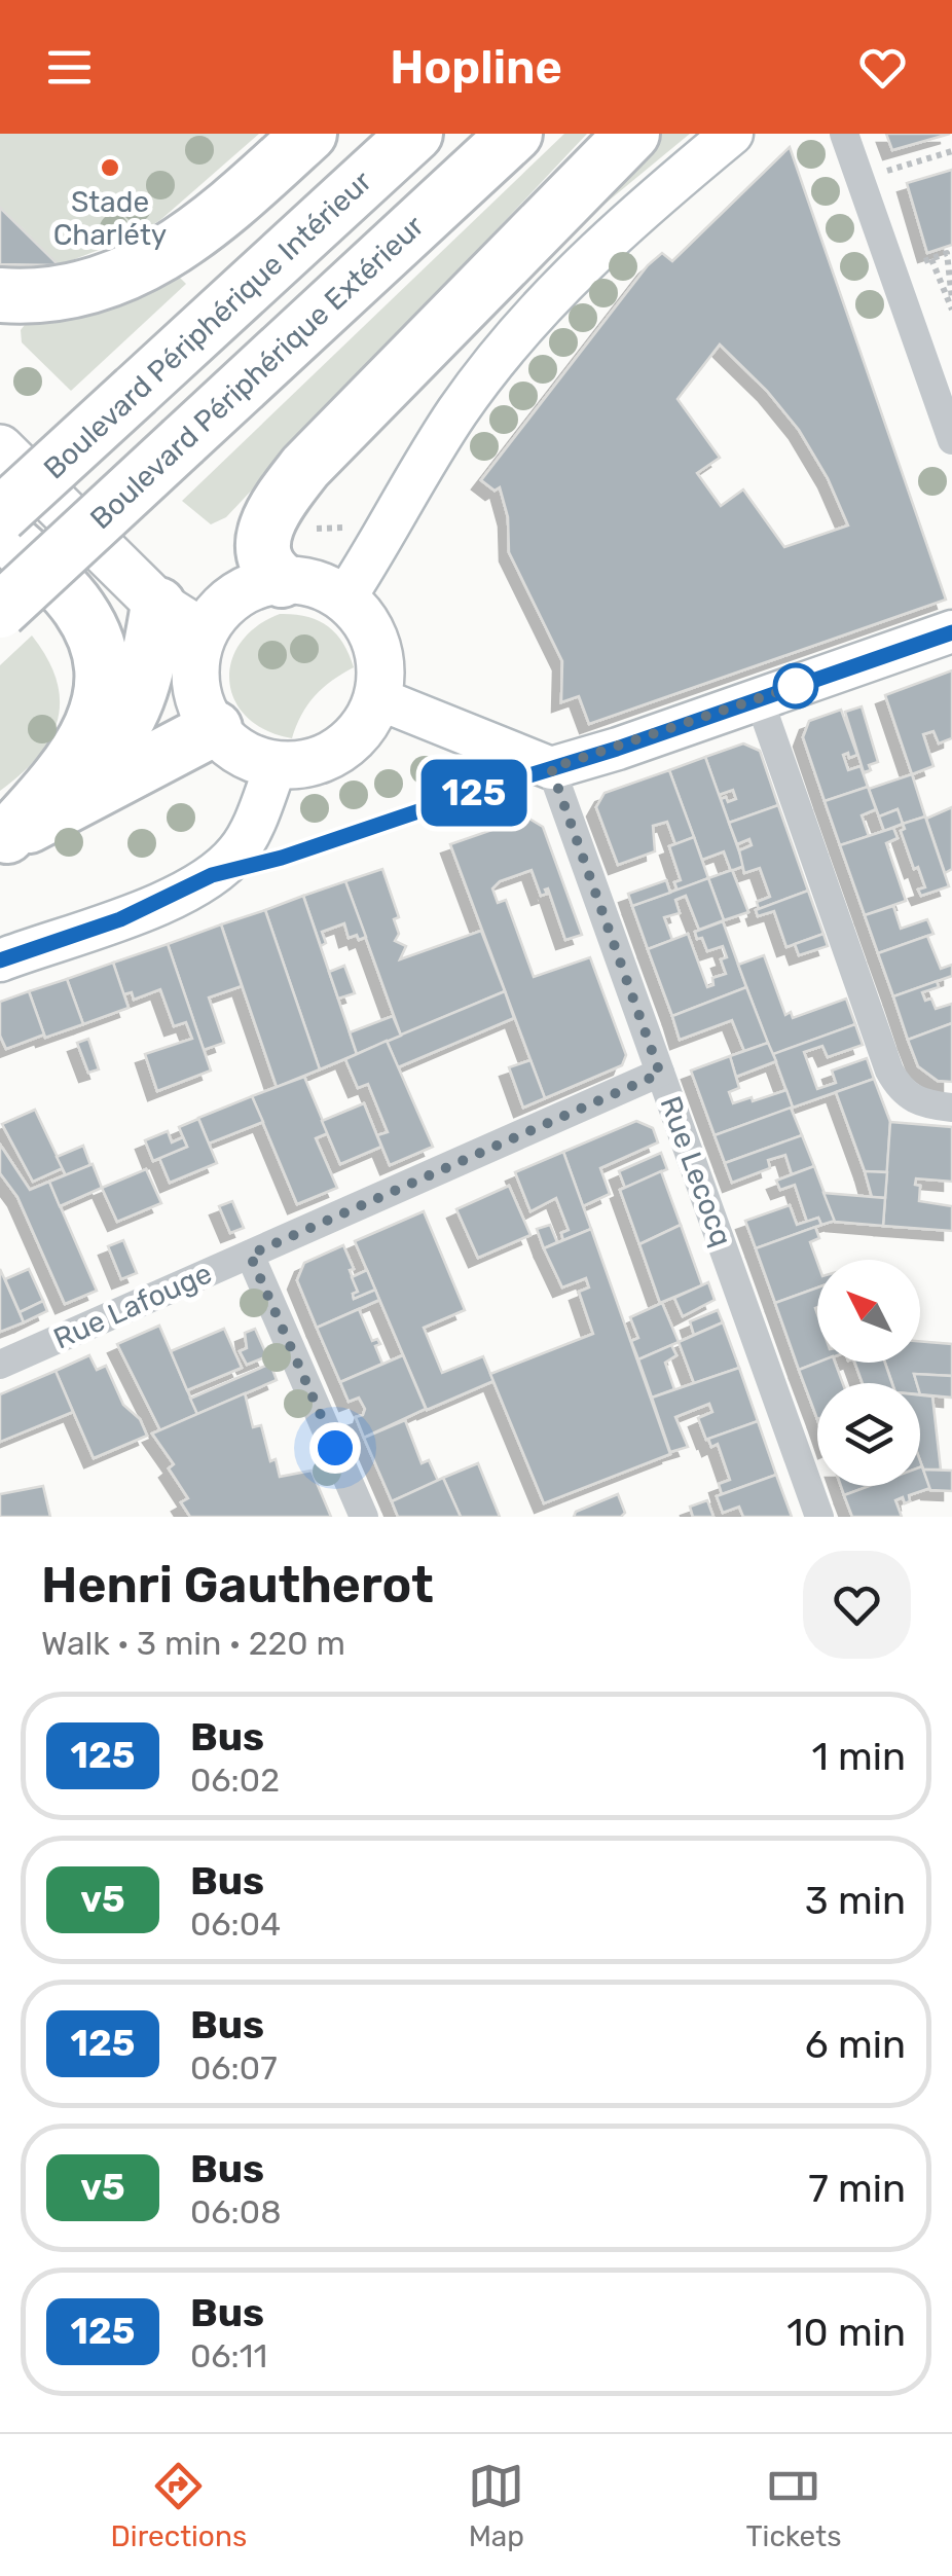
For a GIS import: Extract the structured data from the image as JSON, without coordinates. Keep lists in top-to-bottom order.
{
  "streets": {
    "highway": ["Boulevard Périphérique Intérieur", "Boulevard Périphérique Extérieur"],
    "street": ["Rue Lecocq", "Rue Lafouge"]
  },
  "crossings": [
    ["Rue Lecocq", "Rue Lafouge"]
  ],
  "places": ["Stade Charléty"],
  "lines": ["bus line 125"],
  "north": "top left",
  "page": {
    "header": "Hopline",
    "on_map": "125",
    "heading": ["Henri Gautherot", "Walk · 3 min · 220 m"],
    "list": [
      {
        "mark": "125",
        "name": "Bus",
        "note": "06:02",
        "value": "1 min"
      },
      {
        "mark": "v5",
        "name": "Bus",
        "note": "06:04",
        "value": "3 min"
      },
      {
        "mark": "125",
        "name": "Bus",
        "note": "06:07",
        "value": "6 min"
      },
      {
        "mark": "v5",
        "name": "Bus",
        "note": "06:08",
        "value": "7 min"
      },
      {
        "mark": "125",
        "name": "Bus",
        "note": "06:11",
        "value": "10 min"
      }
    ],
    "tabs": ["Directions", "Map", "Tickets"]
  }
}
